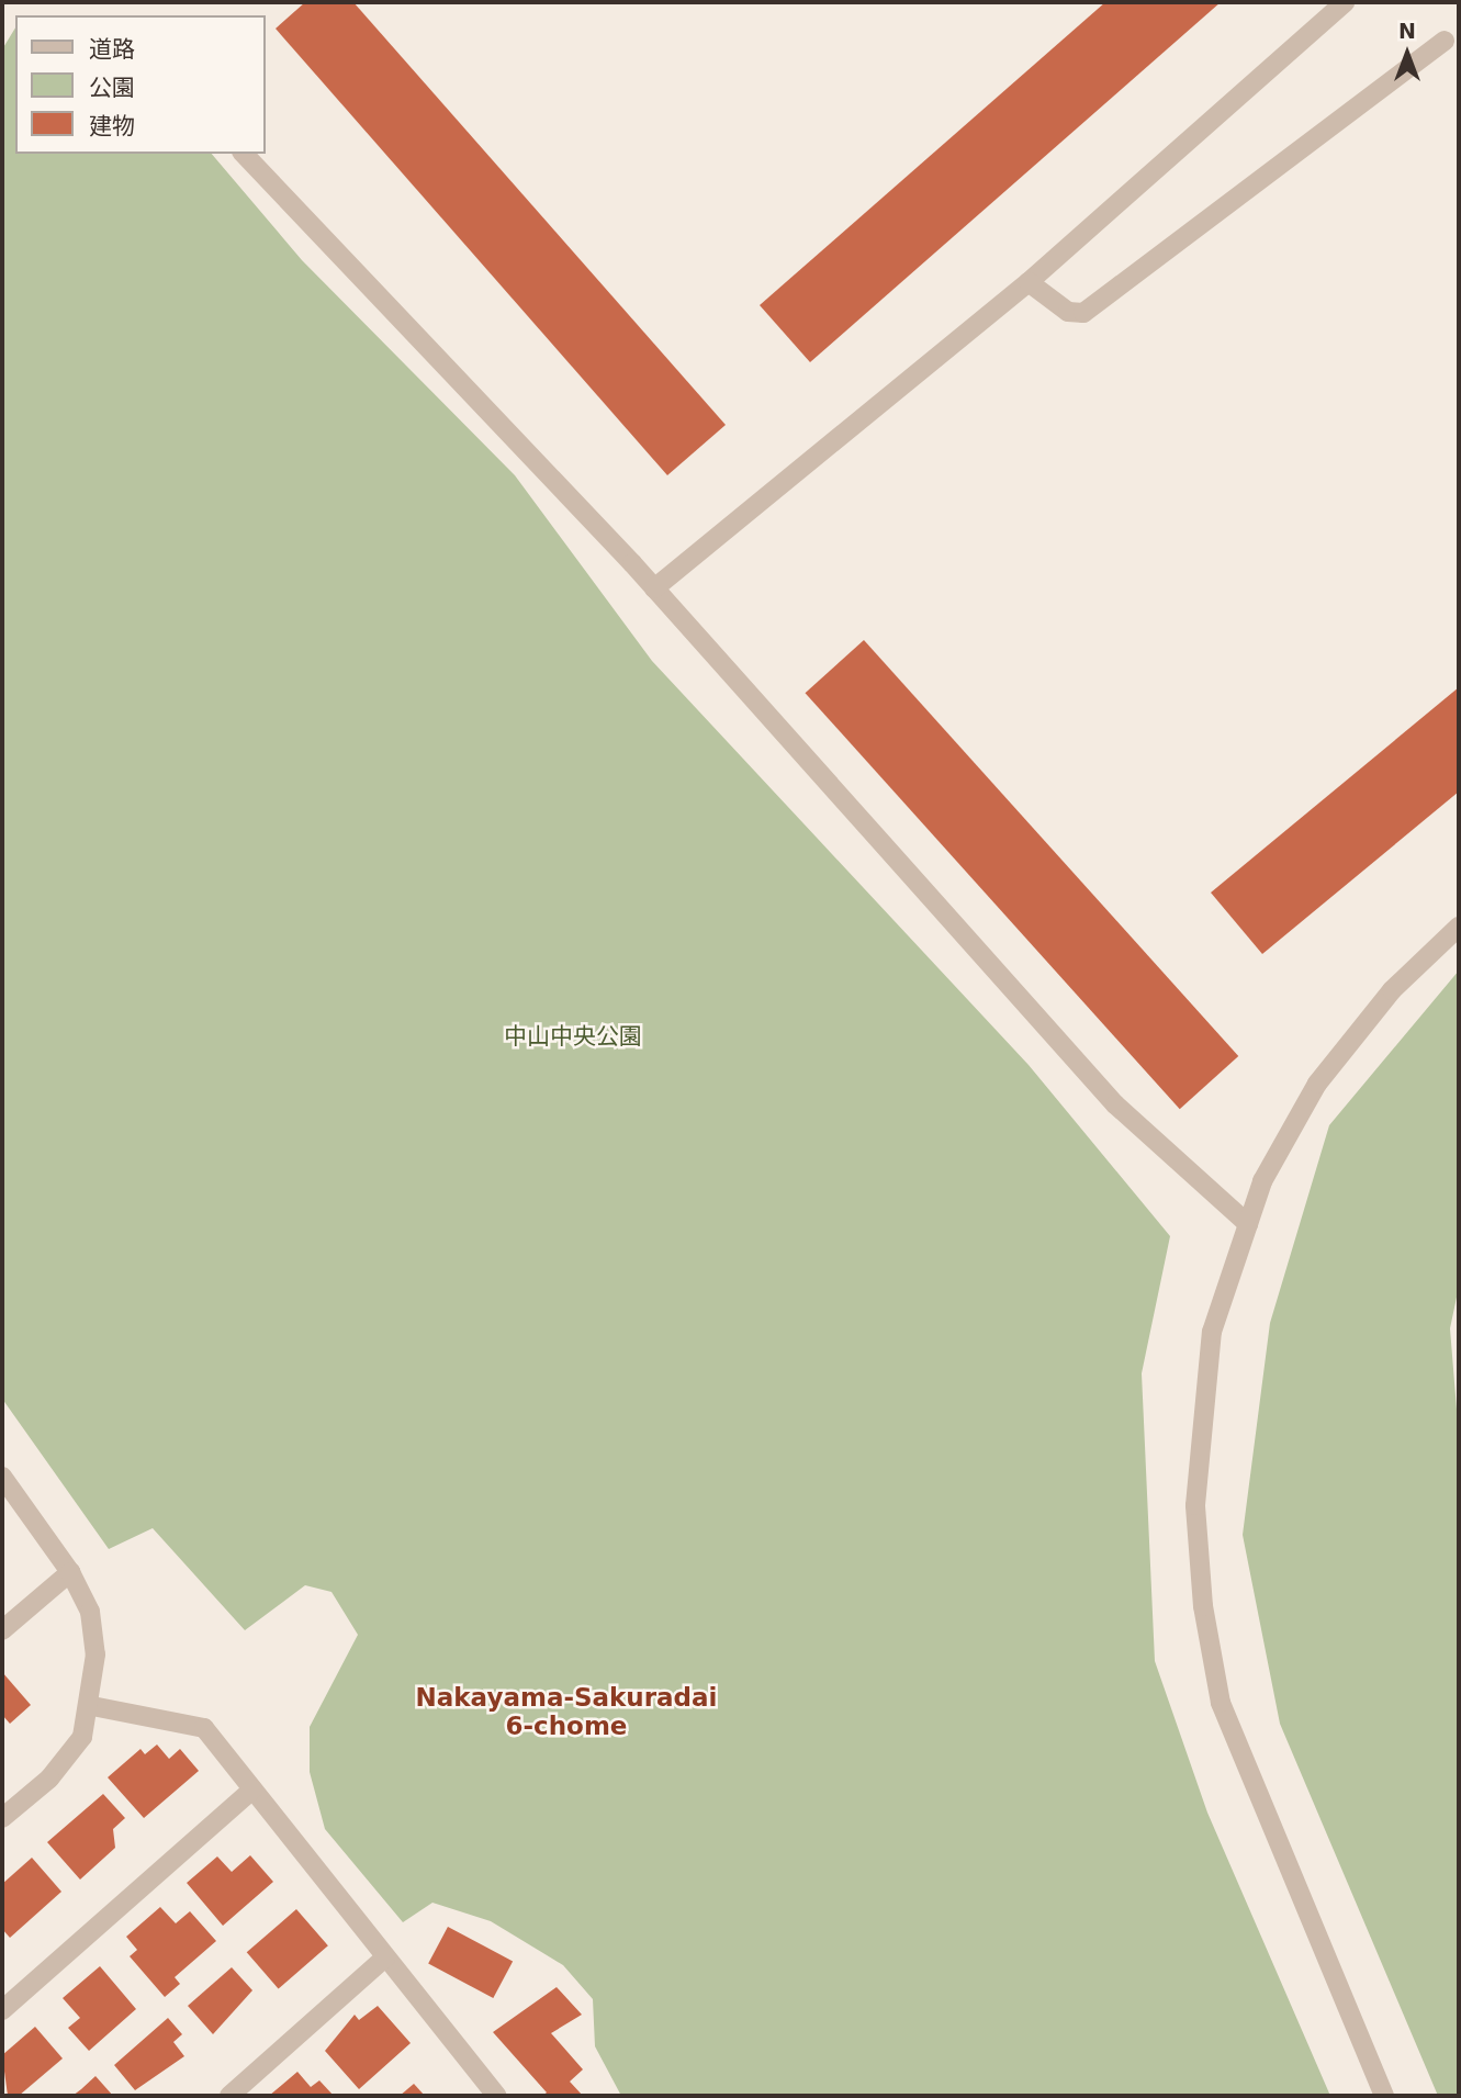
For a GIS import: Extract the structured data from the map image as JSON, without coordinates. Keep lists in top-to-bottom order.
{
  "districts": ["Nakayama-Sakuradai 6-chome"],
  "parks": ["中山中央公園"],
  "legend": ["道路", "公園", "建物"],
  "north": "top"
}
